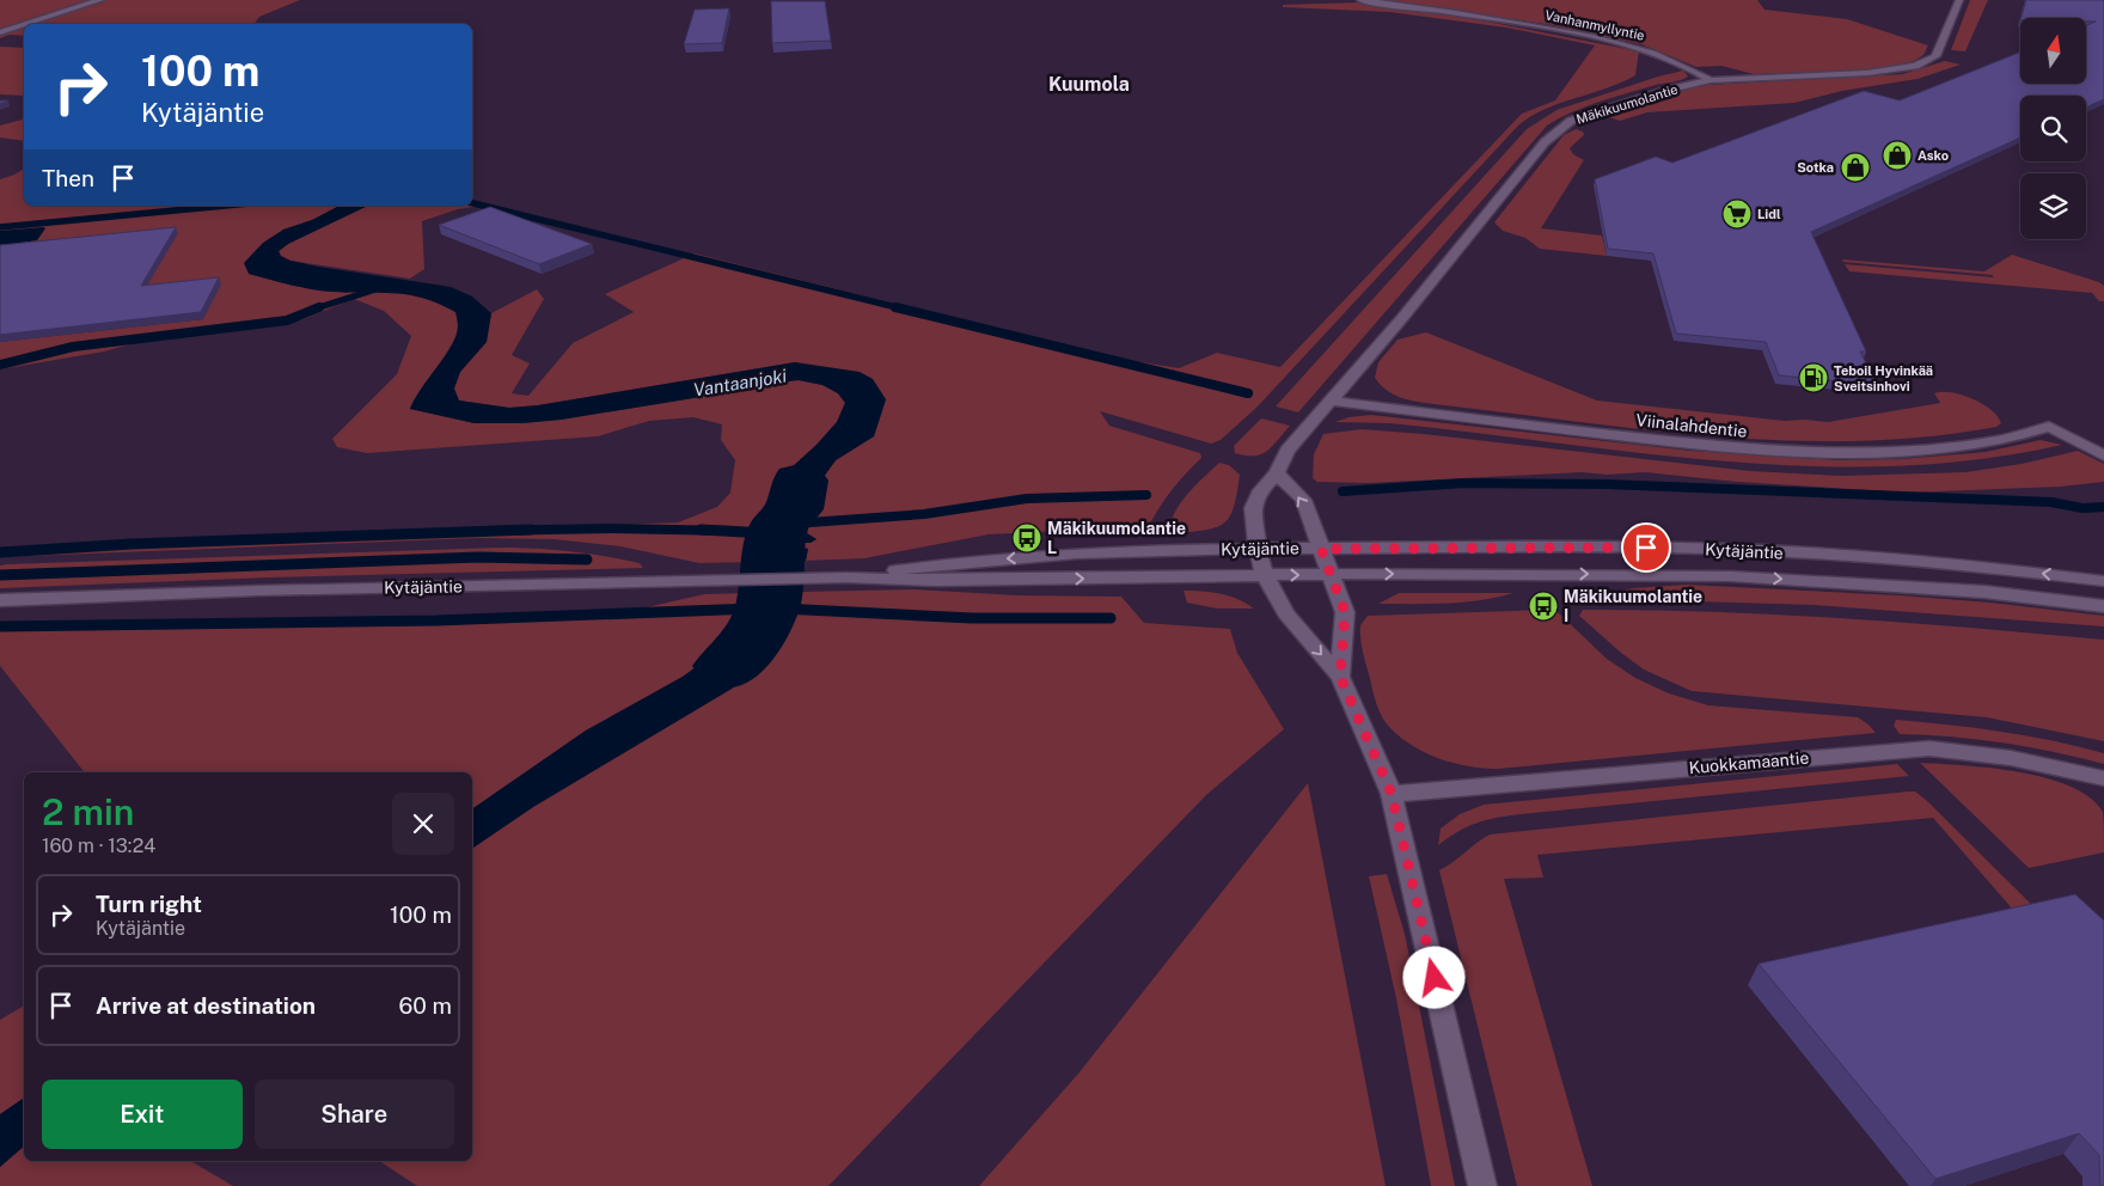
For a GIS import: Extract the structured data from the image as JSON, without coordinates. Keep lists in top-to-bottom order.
{
  "streets": {
    "street": [
      "Vanhanmyllyntie",
      "Mäkikuumolantie",
      "Viinalahdentie",
      "Kytäjäntie",
      "Kuokkamaantie"
    ]
  },
  "crossings": [
    ["Vanhanmyllyntie", "Mäkikuumolantie"],
    ["Mäkikuumolantie", "Viinalahdentie"],
    ["Mäkikuumolantie", "Kytäjäntie"]
  ],
  "districts": ["Kuumola"],
  "water": ["Vantaanjoki"],
  "places": {
    "shop": ["Asko", "Sotka"],
    "supermarket": ["Lidl"],
    "fuel station": ["Teboil Hyvinkää Sveitsinhovi"],
    "bus stop": ["Mäkikuumolantie L", "Mäkikuumolantie I"]
  },
  "north": "top",
  "page": {
    "turn": ["100 m", "Kytäjäntie"],
    "then": "Then",
    "heading": ["2 min", "160 m · 13:24"],
    "list": [
      {
        "name": "Turn right",
        "note": "Kytäjäntie",
        "value": "100 m"
      },
      {
        "name": "Arrive at destination",
        "value": "60 m"
      }
    ],
    "buttons": ["Exit", "Share"]
  }
}
